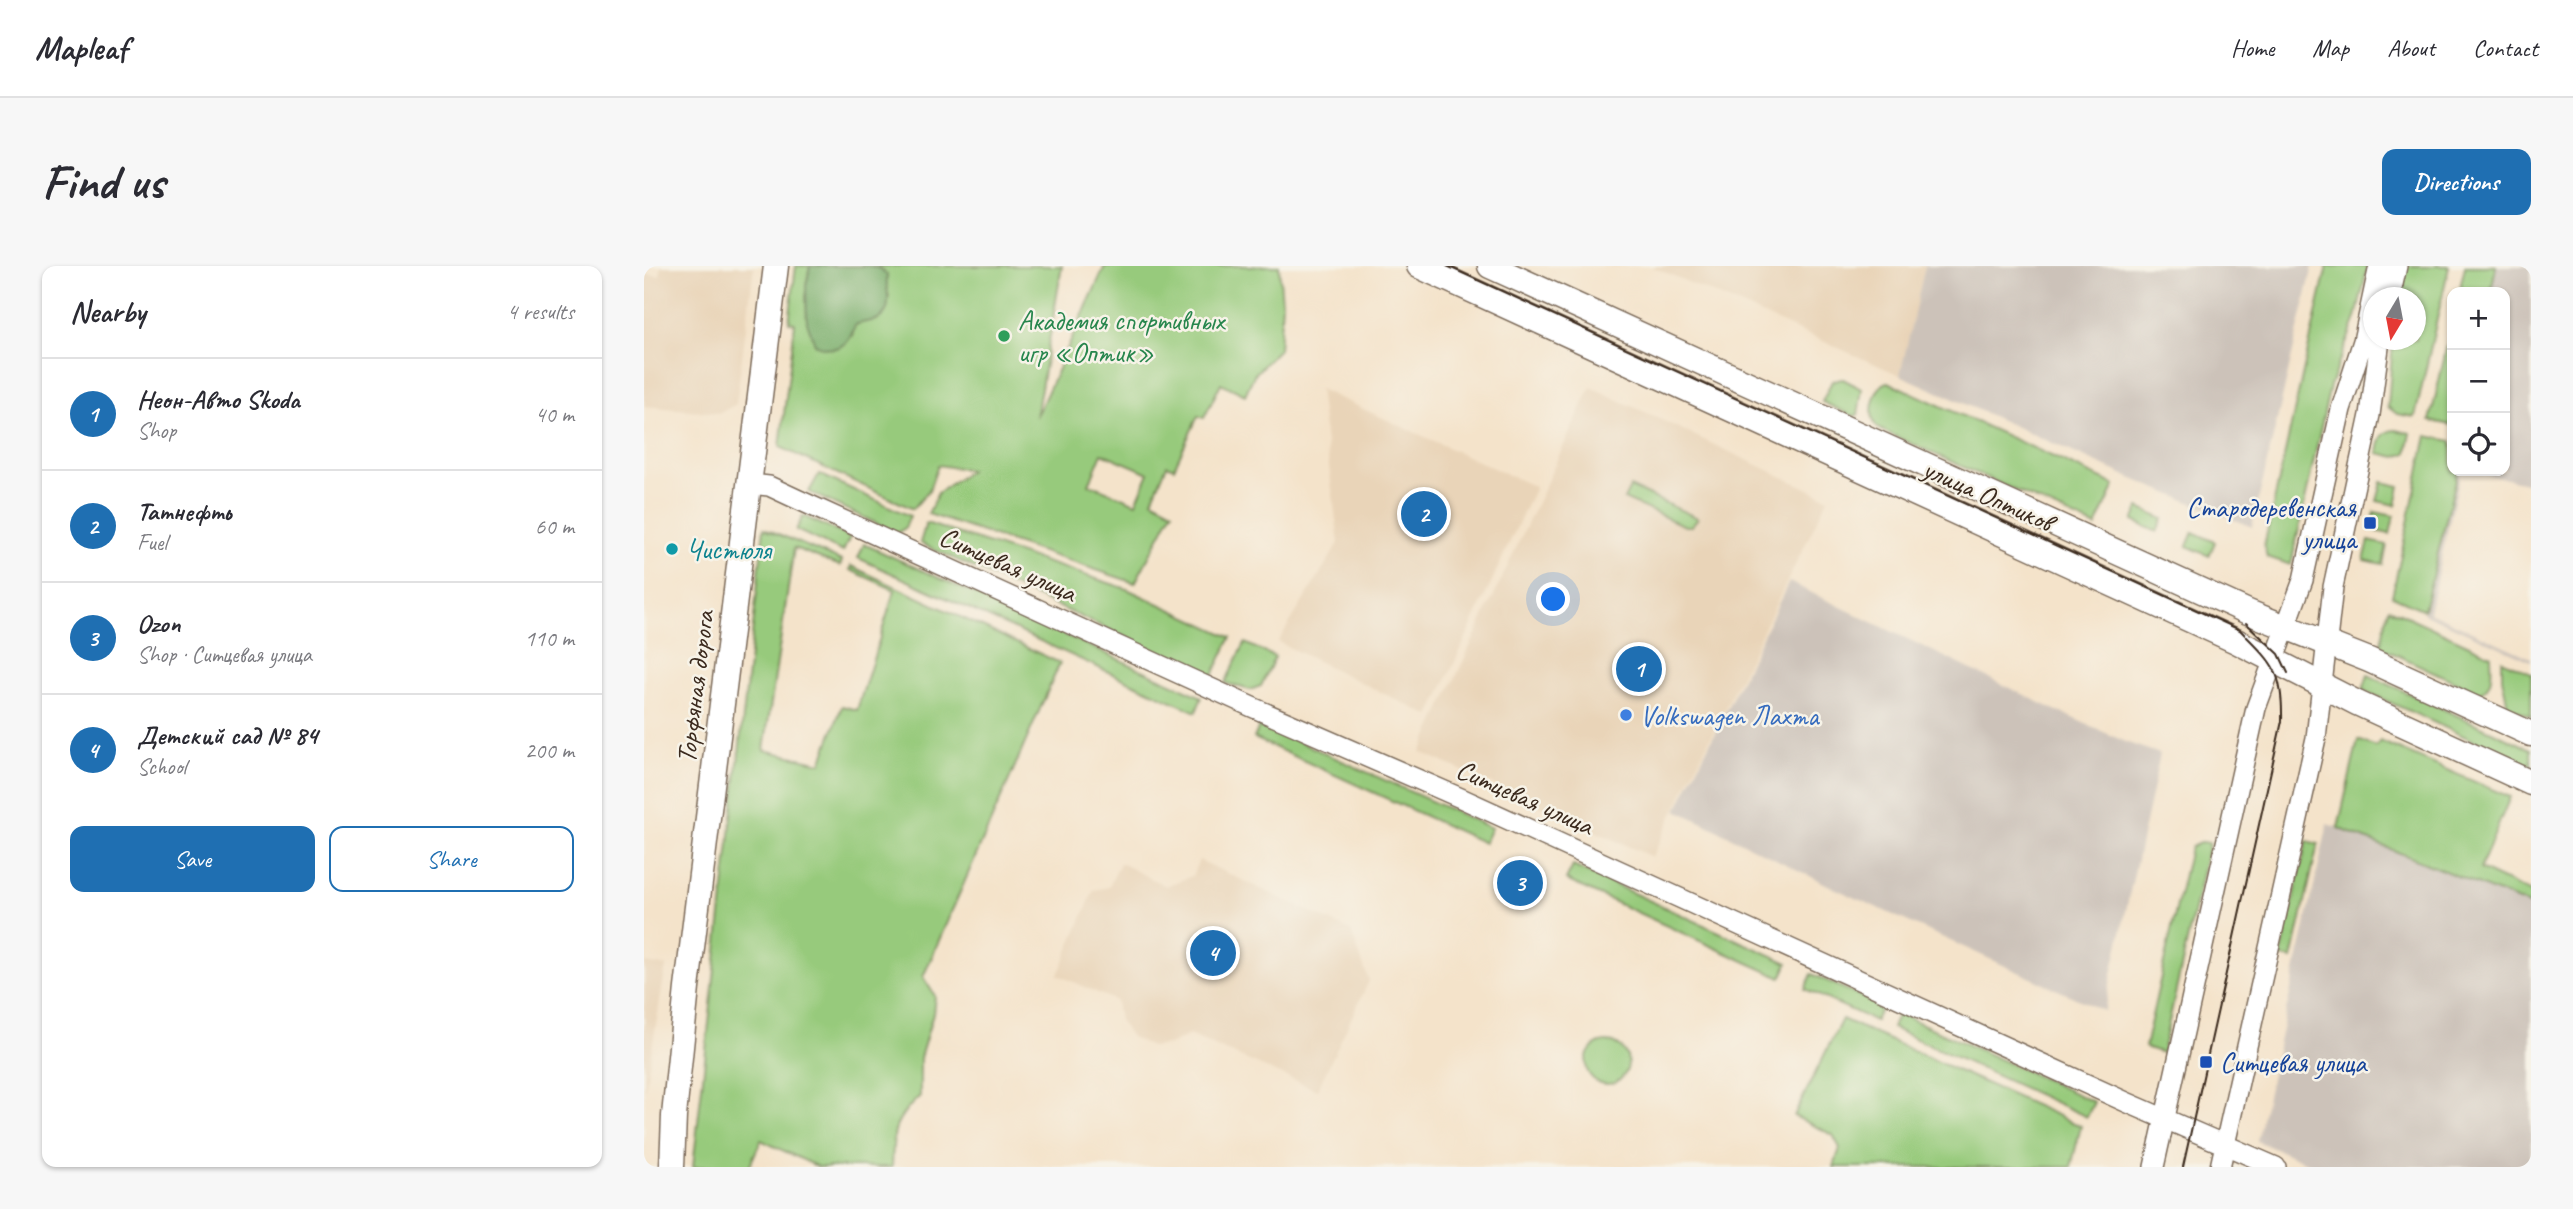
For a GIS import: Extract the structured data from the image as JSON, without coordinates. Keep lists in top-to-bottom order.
{
  "streets": {
    "main road": ["улица Оптиков", "Торфяная дорога"],
    "street": ["Ситцевая улица"]
  },
  "crossings": [
    ["Ситцевая улица", "Торфяная дорога"]
  ],
  "places": {
    "other": ["Академия спортивных игр «Оптик»", "Чистюля", "Volkswagen Лахта"],
    "transit": ["Стародеревенская улица", "Ситцевая улица"]
  },
  "north": "bottom",
  "page": {
    "header": "Mapleaf",
    "nav": [
      "Home",
      "Map",
      "About",
      "Contact"
    ],
    "buttons": [
      "Directions",
      ["Save", "Share"]
    ],
    "title": "Find us",
    "heading": ["Nearby", "4 results"],
    "map_buttons": ["+", "−"],
    "list": [
      {
        "mark": "1",
        "name": "Неон-Авто Skoda",
        "note": "Shop",
        "value": "40 m"
      },
      {
        "mark": "2",
        "name": "Татнефть",
        "note": "Fuel",
        "value": "60 m"
      },
      {
        "mark": "3",
        "name": "Ozon",
        "note": "Shop · Ситцевая улица",
        "value": "110 m"
      },
      {
        "mark": "4",
        "name": "Детский сад № 84",
        "note": "School",
        "value": "200 m"
      }
    ],
    "pins": [
      "2",
      "1",
      "3",
      "4"
    ]
  }
}
